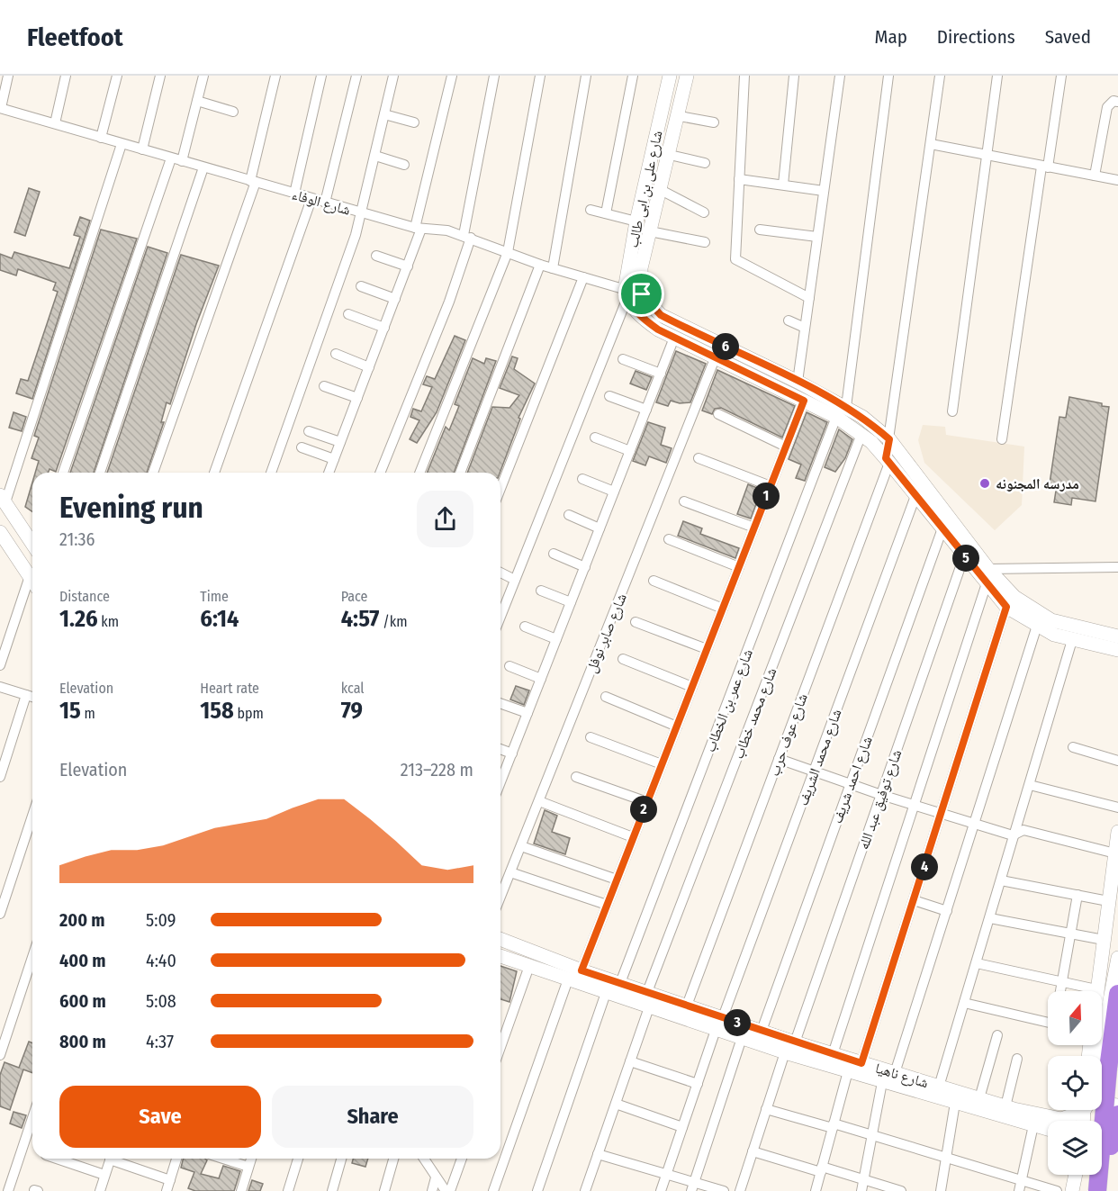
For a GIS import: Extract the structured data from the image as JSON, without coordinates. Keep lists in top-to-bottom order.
{
  "streets": {
    "street": [
      "شارع على بن ابى طالب",
      "شارع الوفاء",
      "شارع صابر نوفل",
      "شارع عمر بن الخطاب",
      "شارع محمد خطاب",
      "شارع عوف حرب",
      "شارع محمد الشريف",
      "شارع احمد شريف",
      "شارع توفيق عبد الله",
      "شارع ناهيا"
    ]
  },
  "crossings": [
    ["شارع على بن ابى طالب", "شارع الوفاء"],
    ["شارع عمر بن الخطاب", "شارع ناهيا"],
    ["شارع محمد خطاب", "شارع ناهيا"],
    ["شارع عوف حرب", "شارع ناهيا"],
    ["شارع محمد الشريف", "شارع ناهيا"],
    ["شارع احمد شريف", "شارع ناهيا"],
    ["شارع توفيق عبد الله", "شارع ناهيا"]
  ],
  "places": ["مدرسه المجنونه"],
  "north": "top",
  "page": {
    "header": "Fleetfoot",
    "nav": ["Map", "Directions", "Saved"],
    "pins": [
      "6",
      "1",
      "5",
      "2",
      "4",
      "3"
    ],
    "heading": ["Evening run", "21:36"],
    "stats": [
      ["Distance", "1.26 km"],
      ["Time", "6:14"],
      ["Pace", "4:57 /km"],
      ["Elevation", "15 m"],
      ["Heart rate", "158 bpm"],
      ["kcal", "79"]
    ],
    "chart": ["Elevation", "213–228 m"],
    "list": [
      {
        "name": "200 m",
        "note": "5:09"
      },
      {
        "name": "400 m",
        "note": "4:40"
      },
      {
        "name": "600 m",
        "note": "5:08"
      },
      {
        "name": "800 m",
        "note": "4:37"
      }
    ],
    "buttons": ["Save", "Share"]
  }
}
